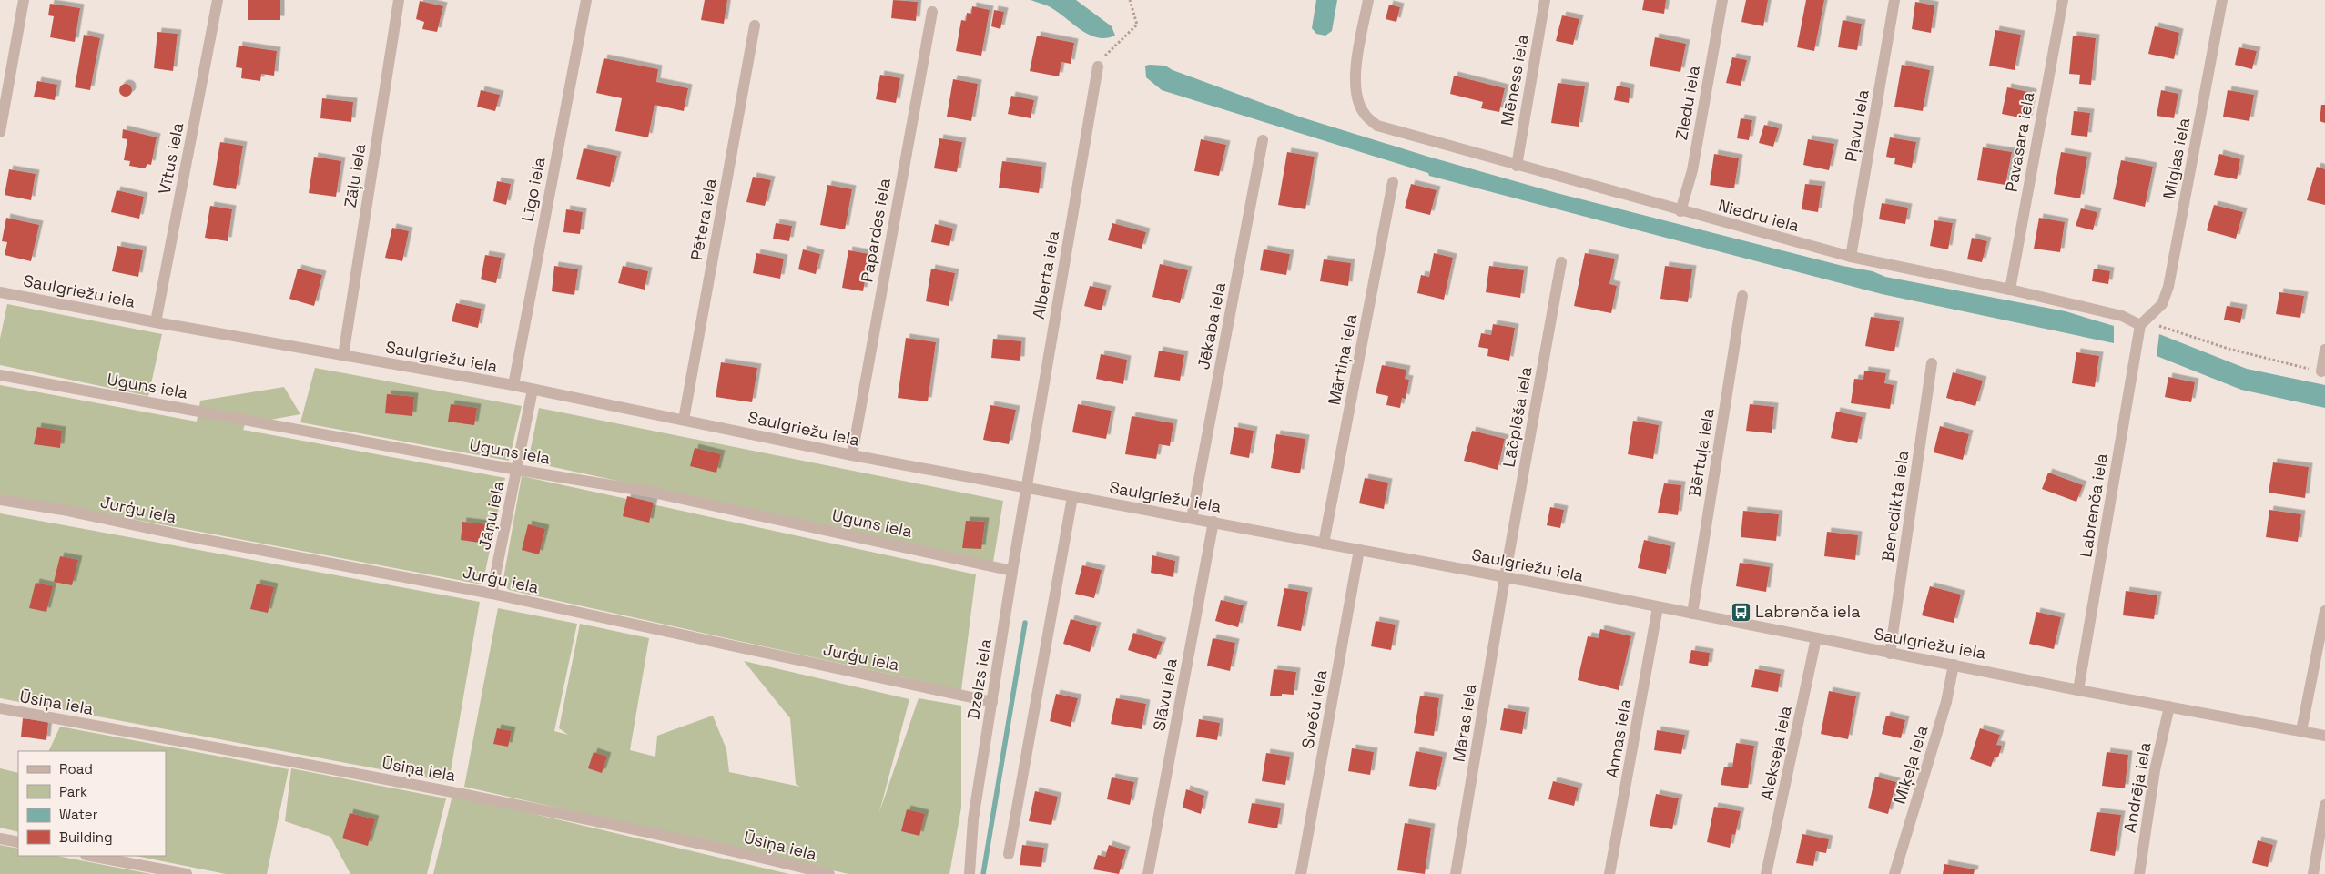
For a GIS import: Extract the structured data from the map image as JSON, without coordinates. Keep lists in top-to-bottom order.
{
  "streets": {
    "street": [
      "Mēness iela",
      "Ziedu iela",
      "Pļavu iela",
      "Pavasara iela",
      "Vītus iela",
      "Miglas iela",
      "Zāļu iela",
      "Līgo iela",
      "Niedru iela",
      "Pētera iela",
      "Papardes iela",
      "Alberta iela",
      "Saulgriežu iela",
      "Jēkaba iela",
      "Mārtiņa iela",
      "Uguns iela",
      "Lāčplēša iela",
      "Bērtuļa iela",
      "Labrenča iela",
      "Benedikta iela",
      "Jurģu iela",
      "Jāņu iela",
      "Dzelzs iela",
      "Slāvu iela",
      "Ūsiņa iela",
      "Sveču iela",
      "Māras iela",
      "Annas iela",
      "Alekseja iela",
      "Miķeļa iela",
      "Andrēja iela"
    ]
  },
  "crossings": [
    ["Mēness iela", "Niedru iela"],
    ["Ziedu iela", "Niedru iela"],
    ["Pļavu iela", "Niedru iela"],
    ["Pavasara iela", "Niedru iela"],
    ["Vītus iela", "Saulgriežu iela"],
    ["Miglas iela", "Niedru iela"],
    ["Miglas iela", "Labrenča iela"],
    ["Zāļu iela", "Saulgriežu iela"],
    ["Līgo iela", "Saulgriežu iela"],
    ["Niedru iela", "Labrenča iela"],
    ["Pētera iela", "Saulgriežu iela"],
    ["Papardes iela", "Saulgriežu iela"],
    ["Alberta iela", "Saulgriežu iela"],
    ["Alberta iela", "Dzelzs iela"],
    ["Saulgriežu iela", "Jēkaba iela"],
    ["Saulgriežu iela", "Mārtiņa iela"],
    ["Saulgriežu iela", "Lāčplēša iela"],
    ["Saulgriežu iela", "Bērtuļa iela"],
    ["Saulgriežu iela", "Labrenča iela"],
    ["Saulgriežu iela", "Benedikta iela"],
    ["Saulgriežu iela", "Jāņu iela"],
    ["Saulgriežu iela", "Dzelzs iela"],
    ["Saulgriežu iela", "Slāvu iela"],
    ["Saulgriežu iela", "Sveču iela"],
    ["Saulgriežu iela", "Māras iela"],
    ["Saulgriežu iela", "Annas iela"],
    ["Saulgriežu iela", "Alekseja iela"],
    ["Saulgriežu iela", "Miķeļa iela"],
    ["Saulgriežu iela", "Andrēja iela"],
    ["Uguns iela", "Jāņu iela"],
    ["Uguns iela", "Dzelzs iela"],
    ["Lāčplēša iela", "Māras iela"],
    ["Jurģu iela", "Jāņu iela"],
    ["Jurģu iela", "Dzelzs iela"]
  ],
  "places": {
    "bus stop": ["Labrenča iela"]
  },
  "legend": [
    "Road",
    "Park",
    "Water",
    "Building"
  ]
}
